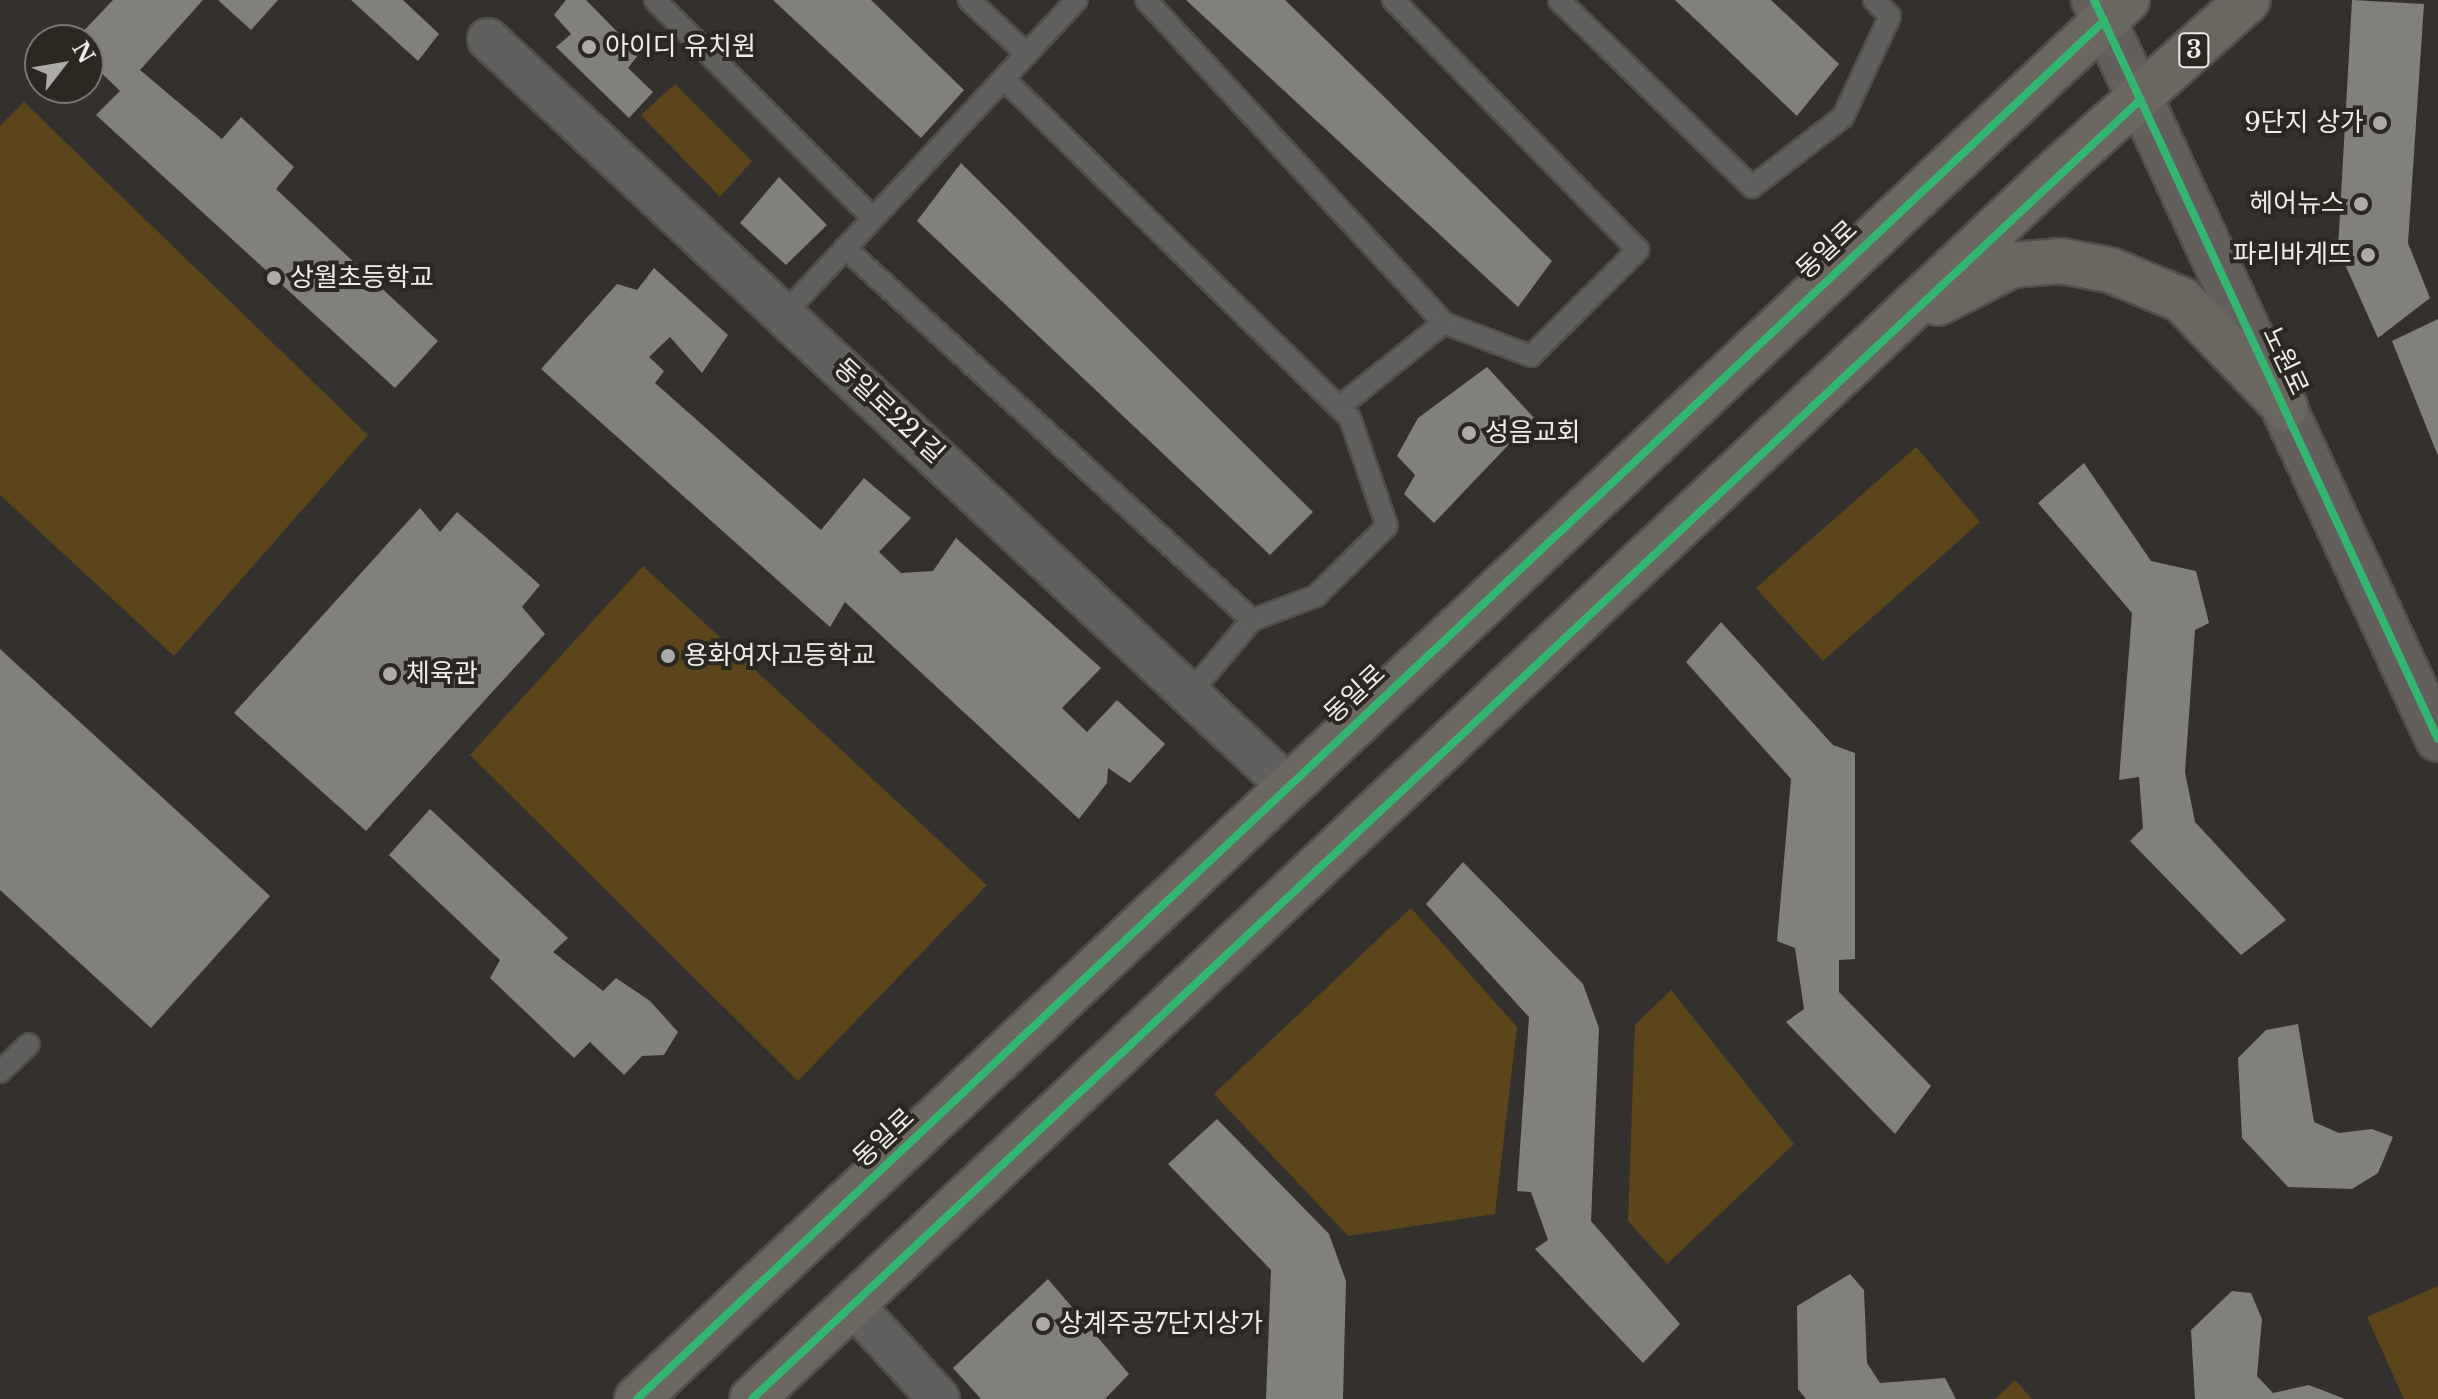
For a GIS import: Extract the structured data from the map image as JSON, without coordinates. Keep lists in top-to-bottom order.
{
  "streets": {
    "main road": ["3", "동일로", "노원로"],
    "street": ["동일로221길"]
  },
  "crossings": [
    ["3", "노원로"],
    ["동일로", "노원로"],
    ["동일로", "동일로221길"]
  ],
  "places": [
    "아이디 유치원",
    "9단지 상가",
    "헤어뉴스",
    "파리바게뜨",
    "상월초등학교",
    "성음교회",
    "용화여자고등학교",
    "체육관",
    "상계주공7단지상가"
  ],
  "north": "top right"
}
